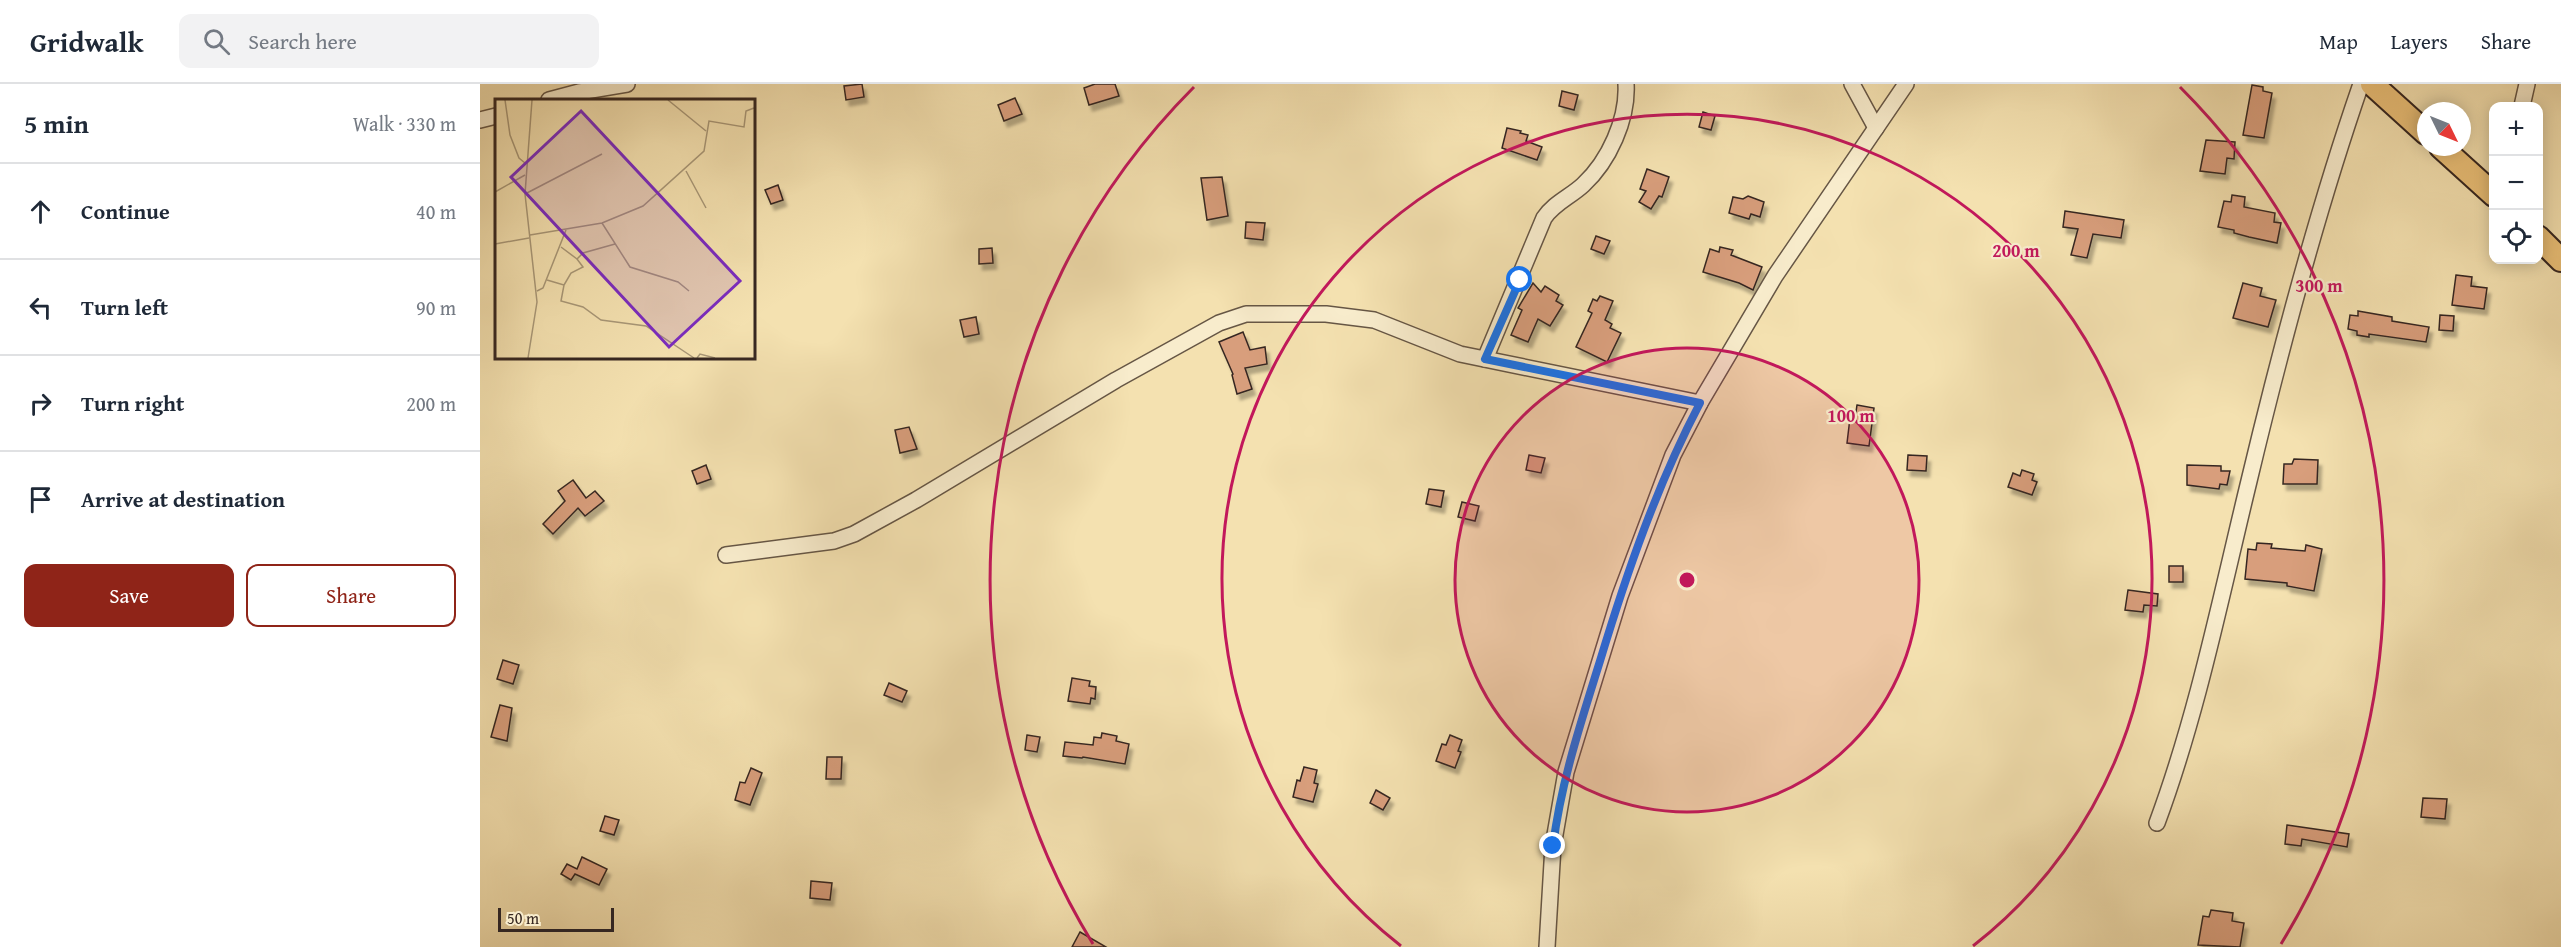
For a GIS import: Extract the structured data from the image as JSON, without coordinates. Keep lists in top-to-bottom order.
{
  "scale_bar": "50 m",
  "north": "bottom right",
  "page": {
    "header": "Gridwalk",
    "search": "Search here",
    "nav": ["Map", "Layers", "Share"],
    "heading": ["5 min", "Walk · 330 m"],
    "map_buttons": ["+", "−"],
    "list": [
      ["Continue", "40 m"],
      ["Turn left", "90 m"],
      ["Turn right", "200 m"],
      "Arrive at destination"
    ],
    "buttons": ["Save", "Share"],
    "scale": "50 m"
  },
  "rings": ["200 m", "300 m", "100 m"]
}
